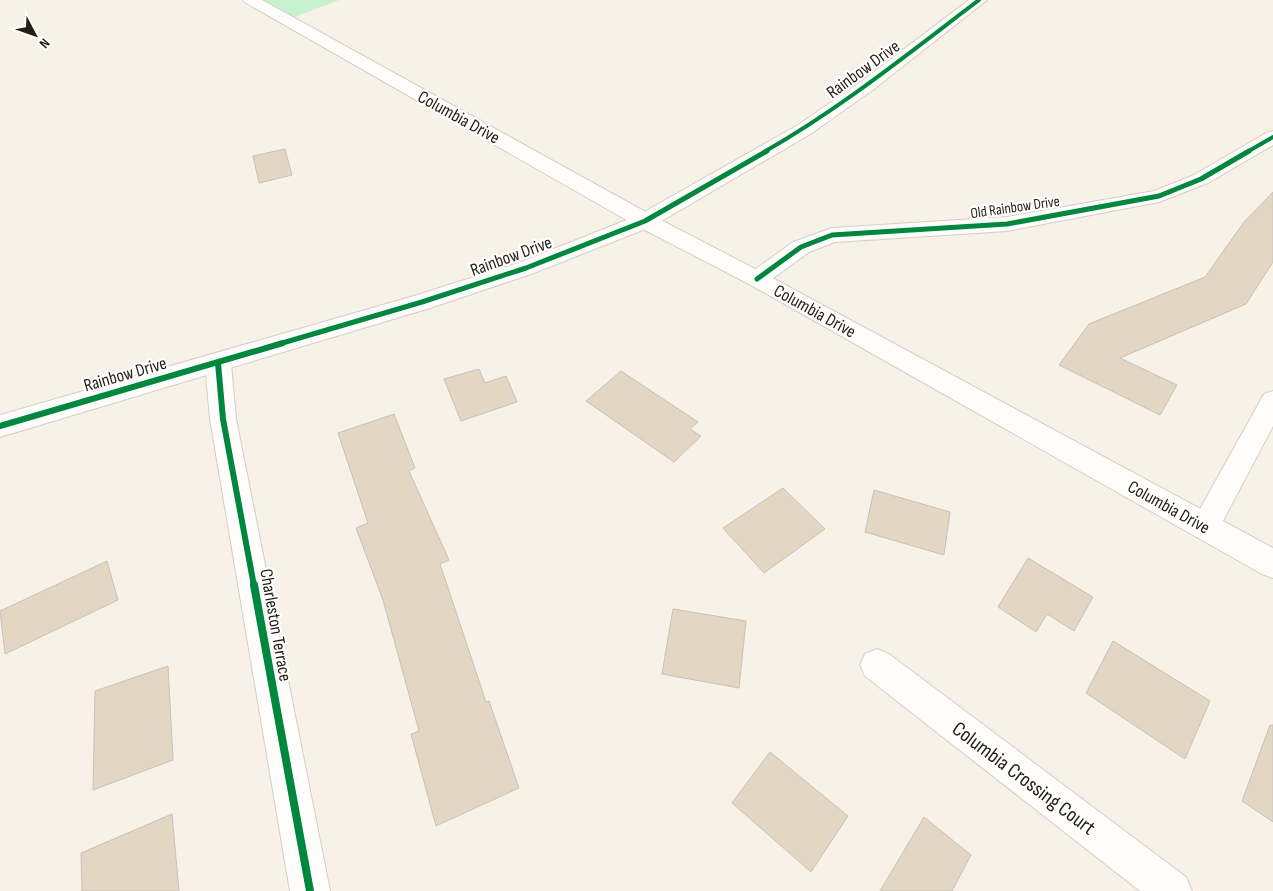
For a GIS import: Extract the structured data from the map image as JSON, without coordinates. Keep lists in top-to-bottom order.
{
  "streets": {
    "street": [
      "Rainbow Drive",
      "Columbia Drive",
      "Old Rainbow Drive",
      "Charleston Terrace",
      "Columbia Crossing Court"
    ]
  },
  "crossings": [
    ["Rainbow Drive", "Columbia Drive"],
    ["Rainbow Drive", "Charleston Terrace"],
    ["Columbia Drive", "Old Rainbow Drive"]
  ],
  "north": "bottom right"
}
